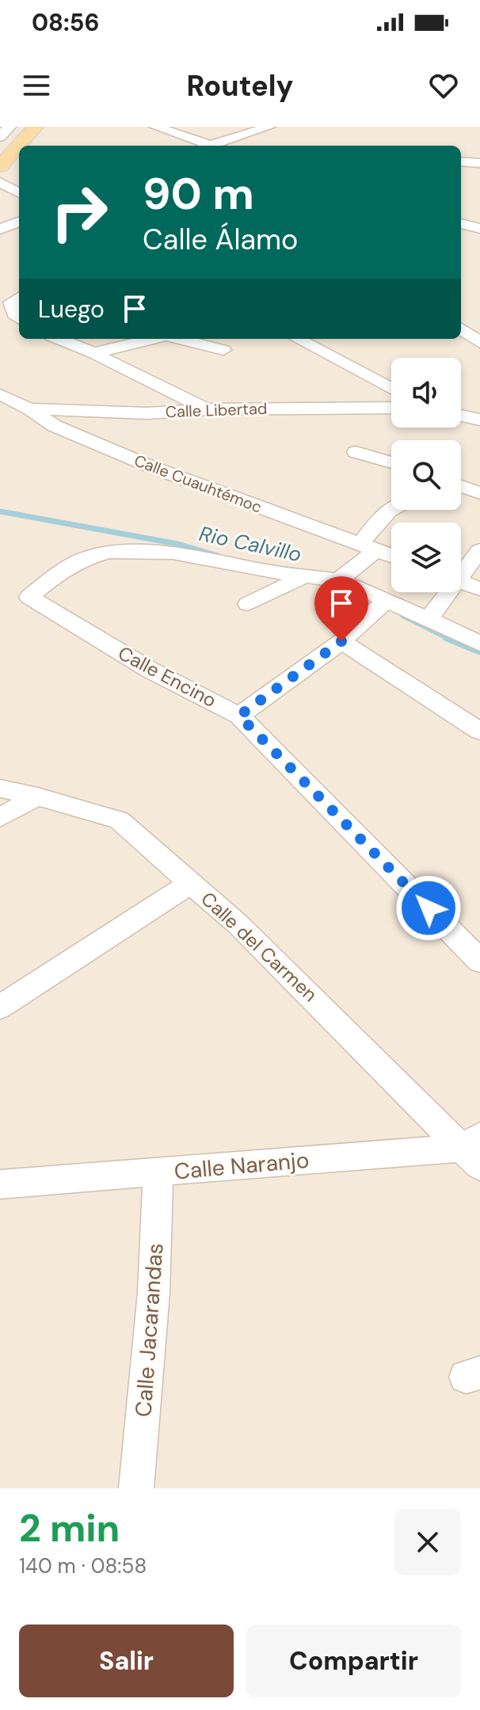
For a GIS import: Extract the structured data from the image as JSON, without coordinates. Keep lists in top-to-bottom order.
{
  "streets": {
    "street": [
      "Calle Libertad",
      "Calle Cuauhtémoc",
      "Calle Encino",
      "Calle del Carmen",
      "Calle Naranjo",
      "Calle Jacarandas"
    ]
  },
  "crossings": [
    ["Calle Libertad", "Calle Cuauhtémoc"],
    ["Calle del Carmen", "Calle Naranjo"],
    ["Calle Naranjo", "Calle Jacarandas"]
  ],
  "water": ["Rio Calvillo"],
  "page": {
    "status": "08:56",
    "header": "Routely",
    "turn": ["90 m", "Calle Álamo"],
    "then": "Luego",
    "heading": ["2 min", "140 m · 08:58"],
    "buttons": ["Salir", "Compartir"]
  }
}
